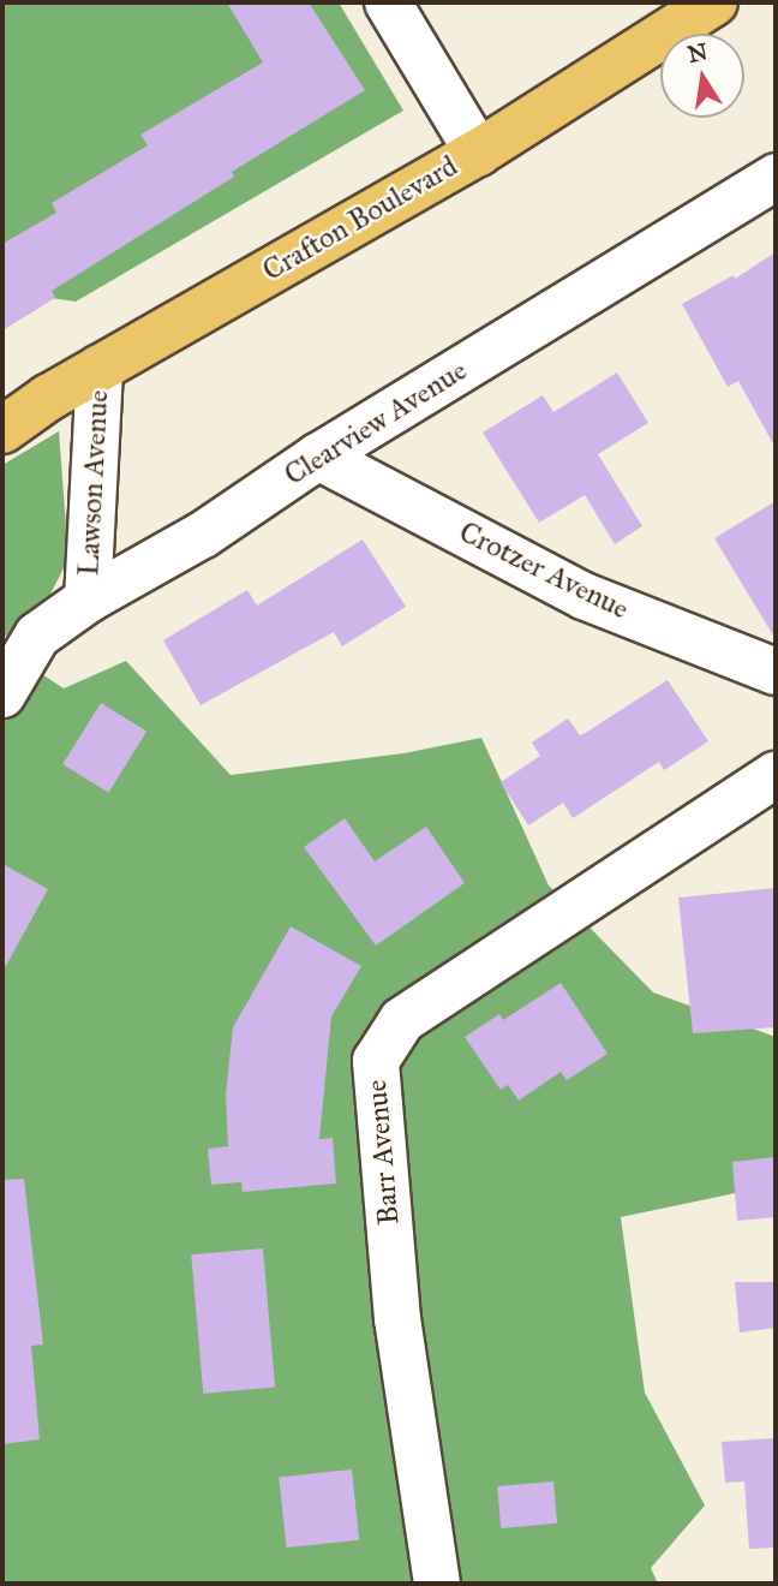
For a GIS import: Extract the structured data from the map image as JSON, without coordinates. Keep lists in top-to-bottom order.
{
  "streets": {
    "main road": ["Crafton Boulevard"],
    "street": [
      "Clearview Avenue",
      "Lawson Avenue",
      "Crotzer Avenue",
      "Barr Avenue"
    ]
  },
  "crossings": [
    ["Crafton Boulevard", "Lawson Avenue"],
    ["Clearview Avenue", "Lawson Avenue"],
    ["Clearview Avenue", "Crotzer Avenue"]
  ],
  "north": "top"
}
